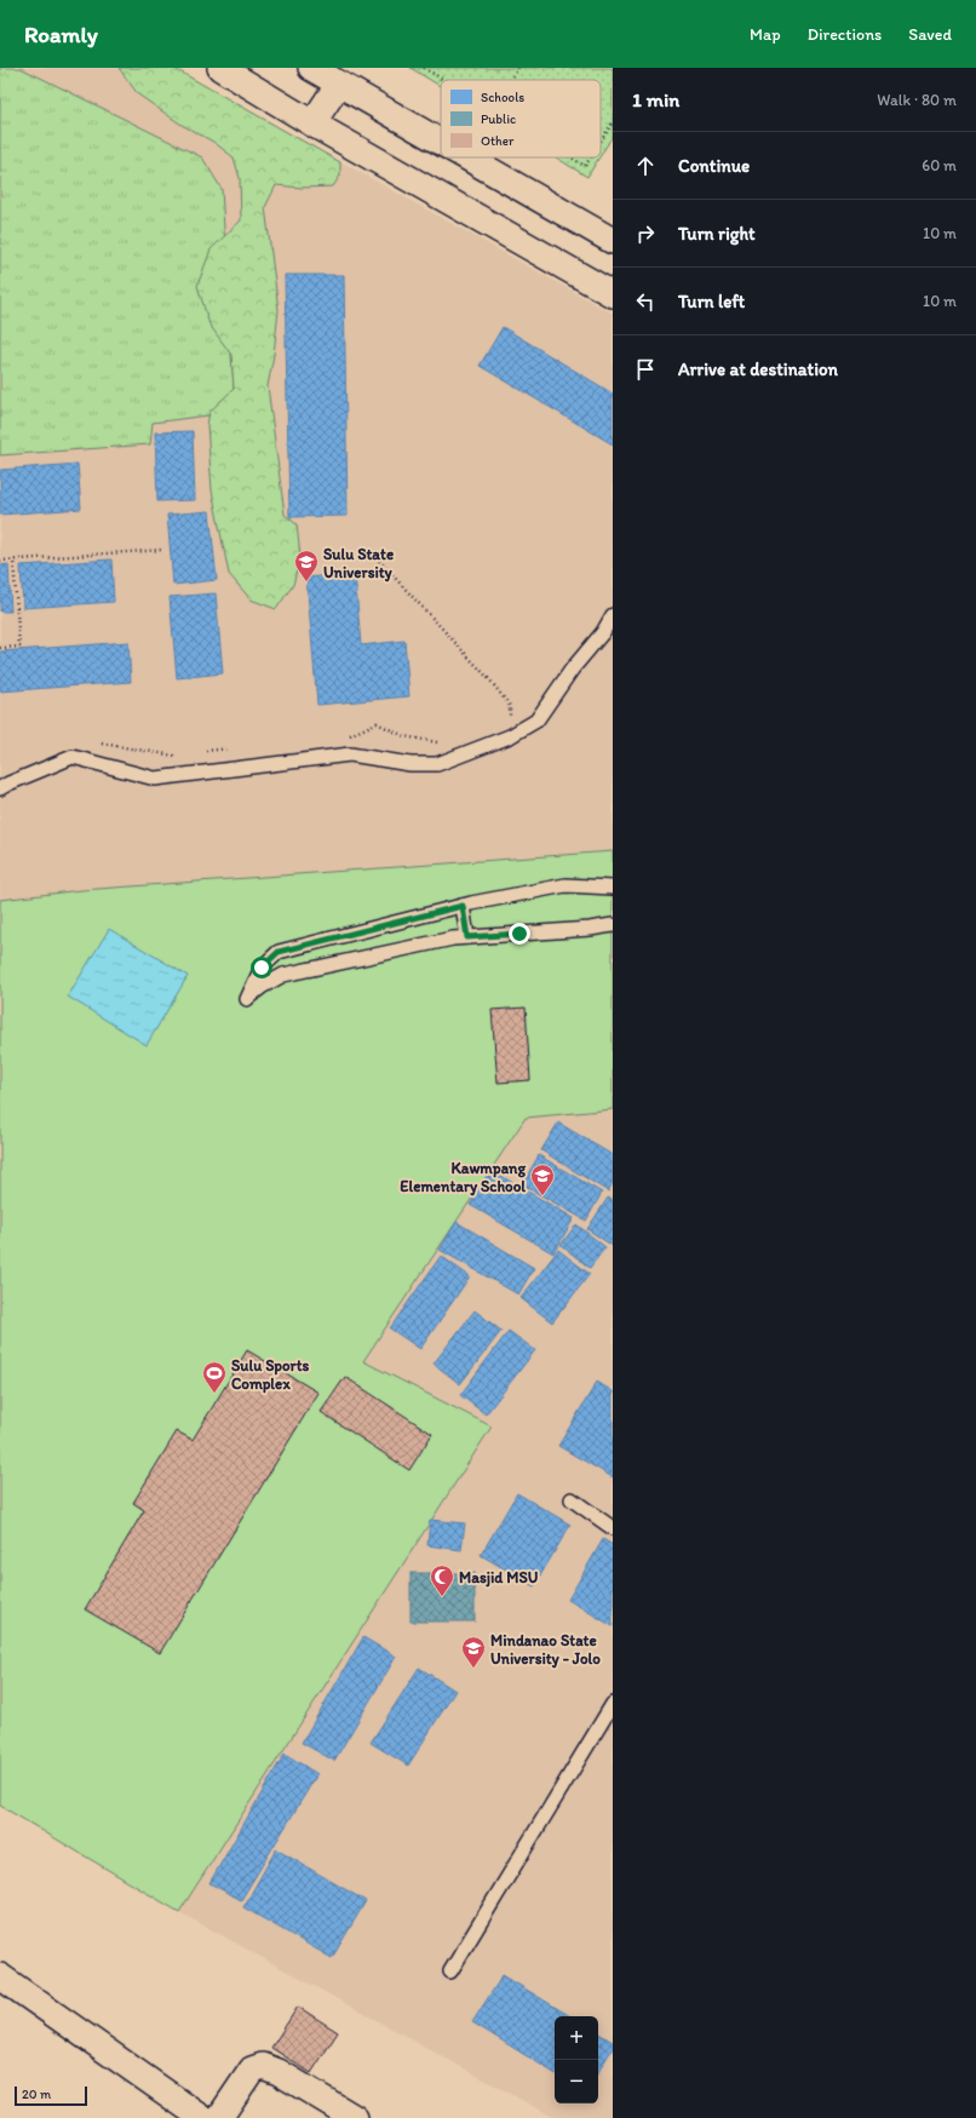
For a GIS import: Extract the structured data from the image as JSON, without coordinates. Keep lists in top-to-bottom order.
{
  "places": {
    "school or university": ["Sulu State University", "Kawmpang Elementary School", "Mindanao State University - Jolo"],
    "sports": ["Sulu Sports Complex"],
    "mosque": ["Masjid MSU"]
  },
  "legend": ["Schools", "Public", "Other"],
  "scale_bar": "20 m",
  "page": {
    "header": "Roamly",
    "nav": ["Map", "Directions", "Saved"],
    "heading": ["1 min", "Walk · 80 m"],
    "list": [
      ["Continue", "60 m"],
      ["Turn right", "10 m"],
      ["Turn left", "10 m"],
      "Arrive at destination"
    ],
    "map_buttons": ["+", "−"],
    "scale": "20 m"
  }
}
